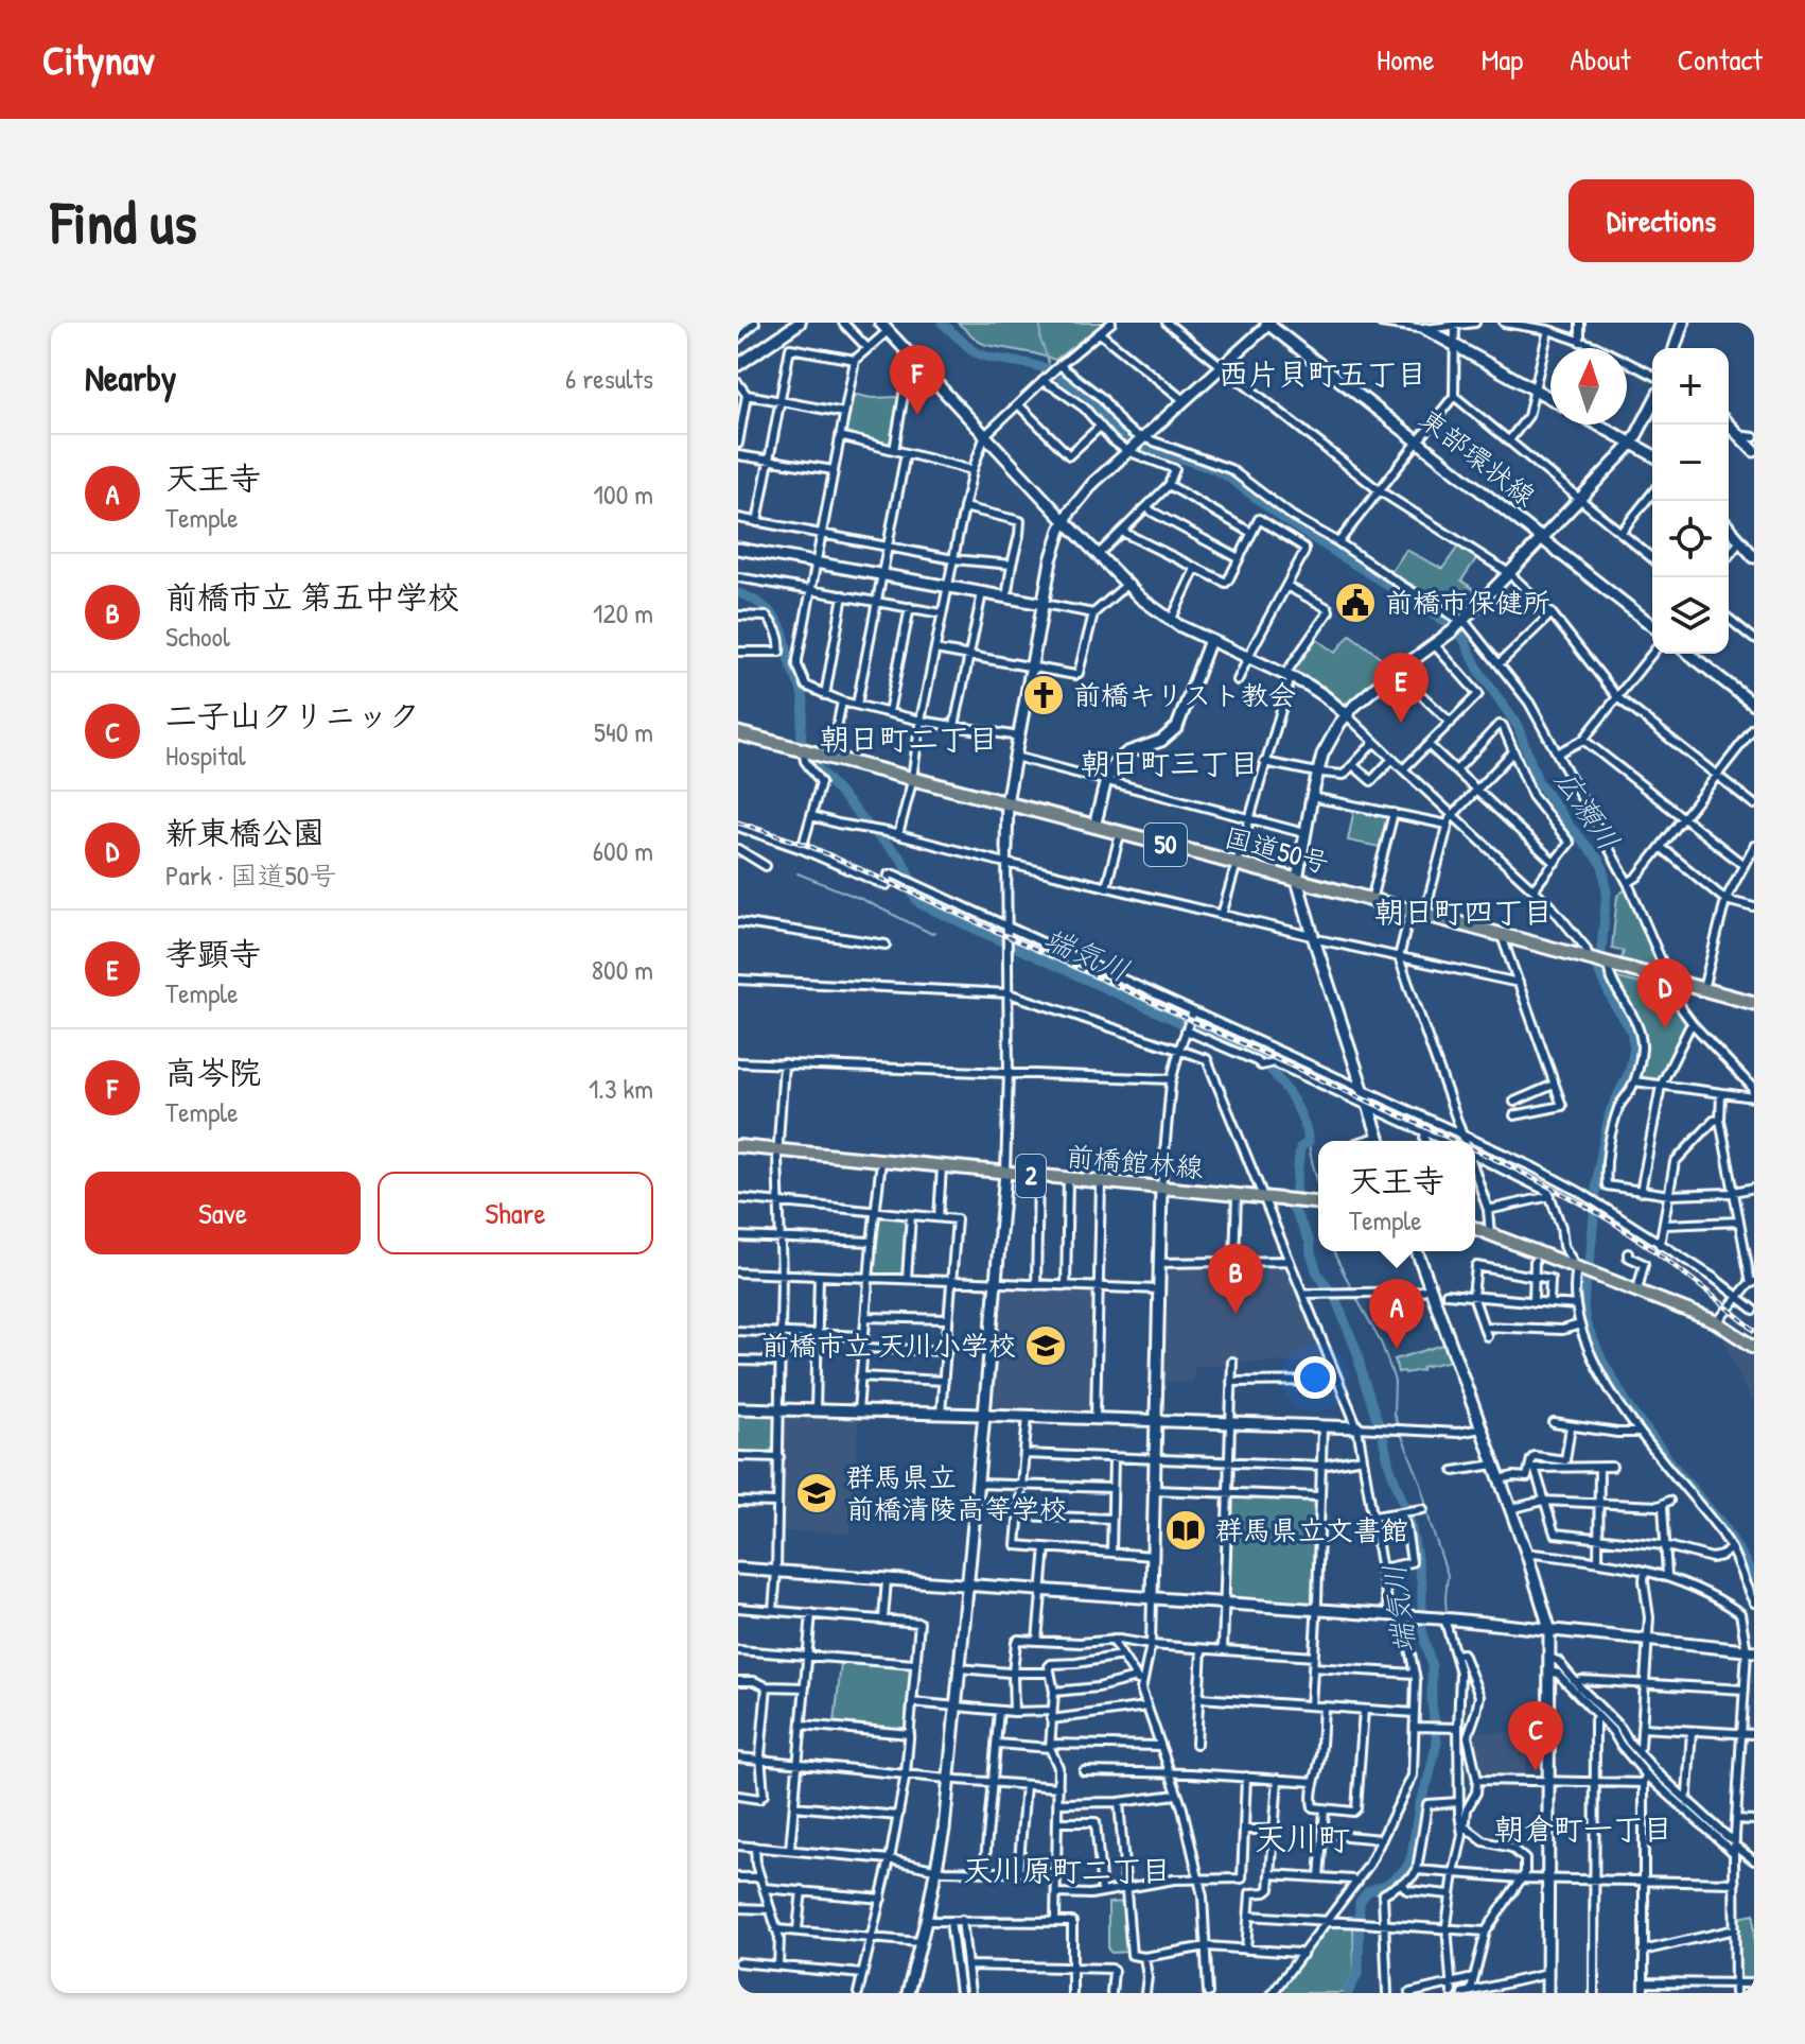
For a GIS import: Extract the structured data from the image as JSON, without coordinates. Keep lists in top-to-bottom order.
{
  "streets": {
    "highway": ["50", "国道50号"],
    "main road": ["前橋館林線", "2"],
    "street": ["東部環状線"]
  },
  "districts": [
    "西片貝町五丁目",
    "朝日町二丁目",
    "朝日町三丁目",
    "朝日町四丁目",
    "朝倉町一丁目",
    "天川町",
    "天川原町二丁目"
  ],
  "water": ["広瀬川", "端気川"],
  "places": {
    "public building": ["前橋市保健所"],
    "church": ["前橋キリスト教会"],
    "school or university": ["前橋市立 天川小学校", "群馬県立 前橋清陵高等学校"],
    "library": ["群馬県立文書館"]
  },
  "north": "top",
  "page": {
    "header": "Citynav",
    "nav": [
      "Home",
      "Map",
      "About",
      "Contact"
    ],
    "buttons": [
      "Directions",
      ["Save", "Share"]
    ],
    "title": "Find us",
    "heading": ["Nearby", "6 results"],
    "pins": [
      "F",
      "E",
      "D",
      "B",
      "A",
      "C"
    ],
    "map_buttons": ["+", "−"],
    "list": [
      {
        "mark": "A",
        "name": "天王寺",
        "note": "Temple",
        "value": "100 m"
      },
      {
        "mark": "B",
        "name": "前橋市立 第五中学校",
        "note": "School",
        "value": "120 m"
      },
      {
        "mark": "C",
        "name": "二子山クリニック",
        "note": "Hospital",
        "value": "540 m"
      },
      {
        "mark": "D",
        "name": "新東橋公園",
        "note": "Park · 国道50号",
        "value": "600 m"
      },
      {
        "mark": "E",
        "name": "孝顕寺",
        "note": "Temple",
        "value": "800 m"
      },
      {
        "mark": "F",
        "name": "高岑院",
        "note": "Temple",
        "value": "1.3 km"
      }
    ],
    "popup": ["天王寺", "Temple"]
  }
}
